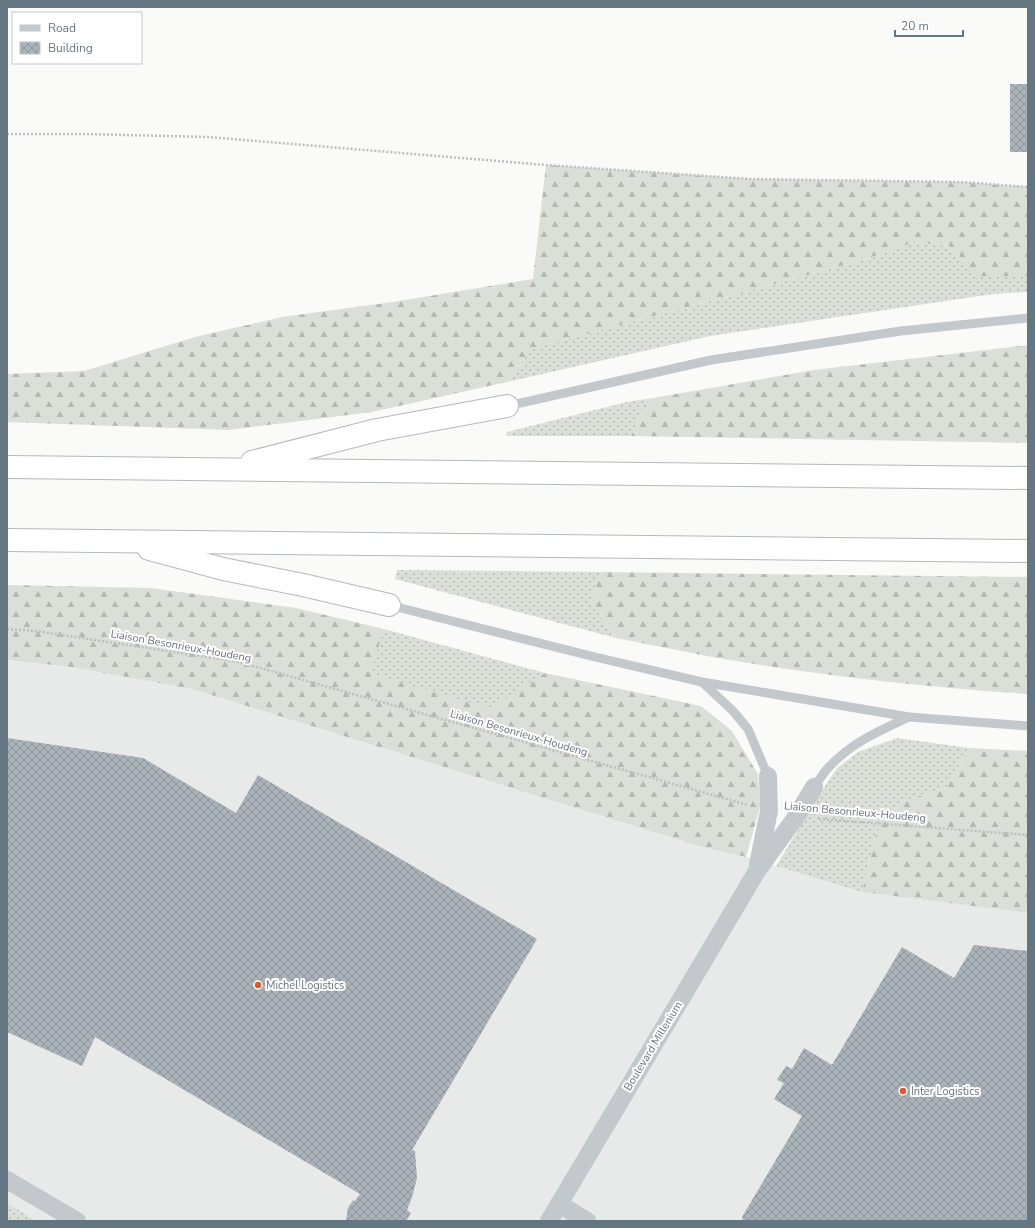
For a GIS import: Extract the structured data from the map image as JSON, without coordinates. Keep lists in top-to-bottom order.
{
  "streets": {
    "street": ["Boulevard Millenium"],
    "path": ["Liaison Besonrieux-Houdeng"]
  },
  "places": ["Michel Logistics", "Inter Logistics"],
  "legend": ["Road", "Building"],
  "scale_bar": "20 m"
}
